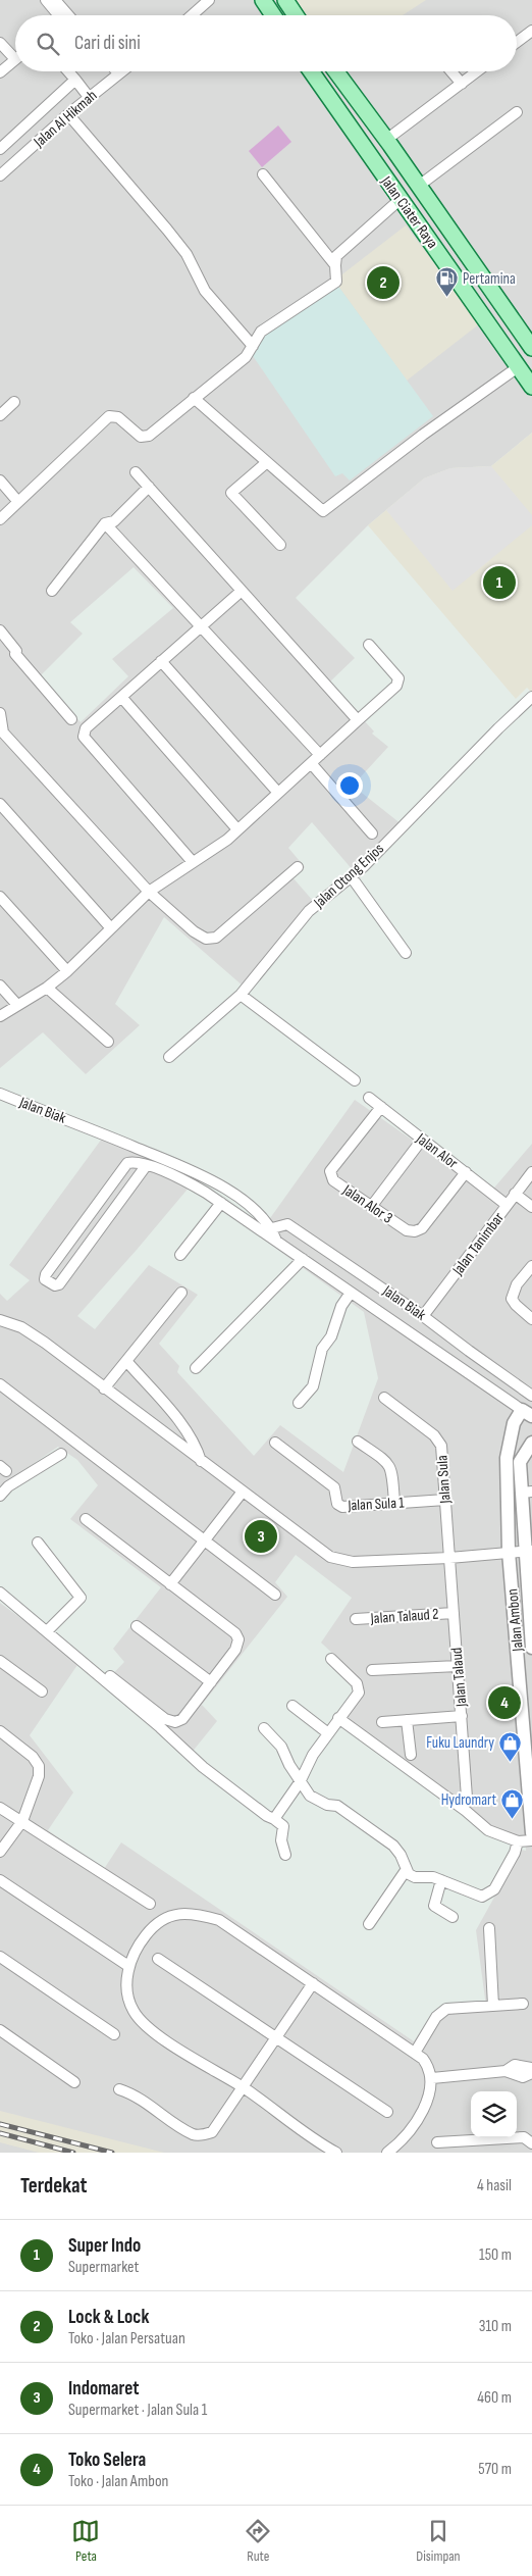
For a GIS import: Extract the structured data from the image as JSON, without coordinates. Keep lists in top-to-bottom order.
{
  "streets": {
    "main road": ["Jalan Ciater Raya"],
    "street": [
      "Jalan Al Hikmah",
      "Jalan Otong Enjos",
      "Jalan Biak",
      "Jalan Alor",
      "Jalan Alor 3",
      "Jalan Tanimbar",
      "Jalan Sula",
      "Jalan Sula 1",
      "Jalan Talaud 2",
      "Jalan Ambon",
      "Jalan Talaud"
    ]
  },
  "crossings": [
    ["Jalan Biak", "Jalan Tanimbar"],
    ["Jalan Biak", "Jalan Ambon"],
    ["Jalan Alor", "Jalan Alor 3"],
    ["Jalan Alor", "Jalan Tanimbar"],
    ["Jalan Sula", "Jalan Sula 1"],
    ["Jalan Sula", "Jalan Talaud"],
    ["Jalan Talaud 2", "Jalan Talaud"]
  ],
  "places": {
    "fuel station": ["Pertamina"],
    "shop": ["Fuku Laundry", "Hydromart"]
  },
  "page": {
    "search": "Cari di sini",
    "pins": [
      "2",
      "1",
      "3",
      "4"
    ],
    "heading": ["Terdekat", "4 hasil"],
    "list": [
      {
        "mark": "1",
        "name": "Super Indo",
        "note": "Supermarket",
        "value": "150 m"
      },
      {
        "mark": "2",
        "name": "Lock & Lock",
        "note": "Toko · Jalan Persatuan",
        "value": "310 m"
      },
      {
        "mark": "3",
        "name": "Indomaret",
        "note": "Supermarket · Jalan Sula 1",
        "value": "460 m"
      },
      {
        "mark": "4",
        "name": "Toko Selera",
        "note": "Toko · Jalan Ambon",
        "value": "570 m"
      }
    ],
    "nav": ["Peta", "Rute", "Disimpan"]
  }
}
